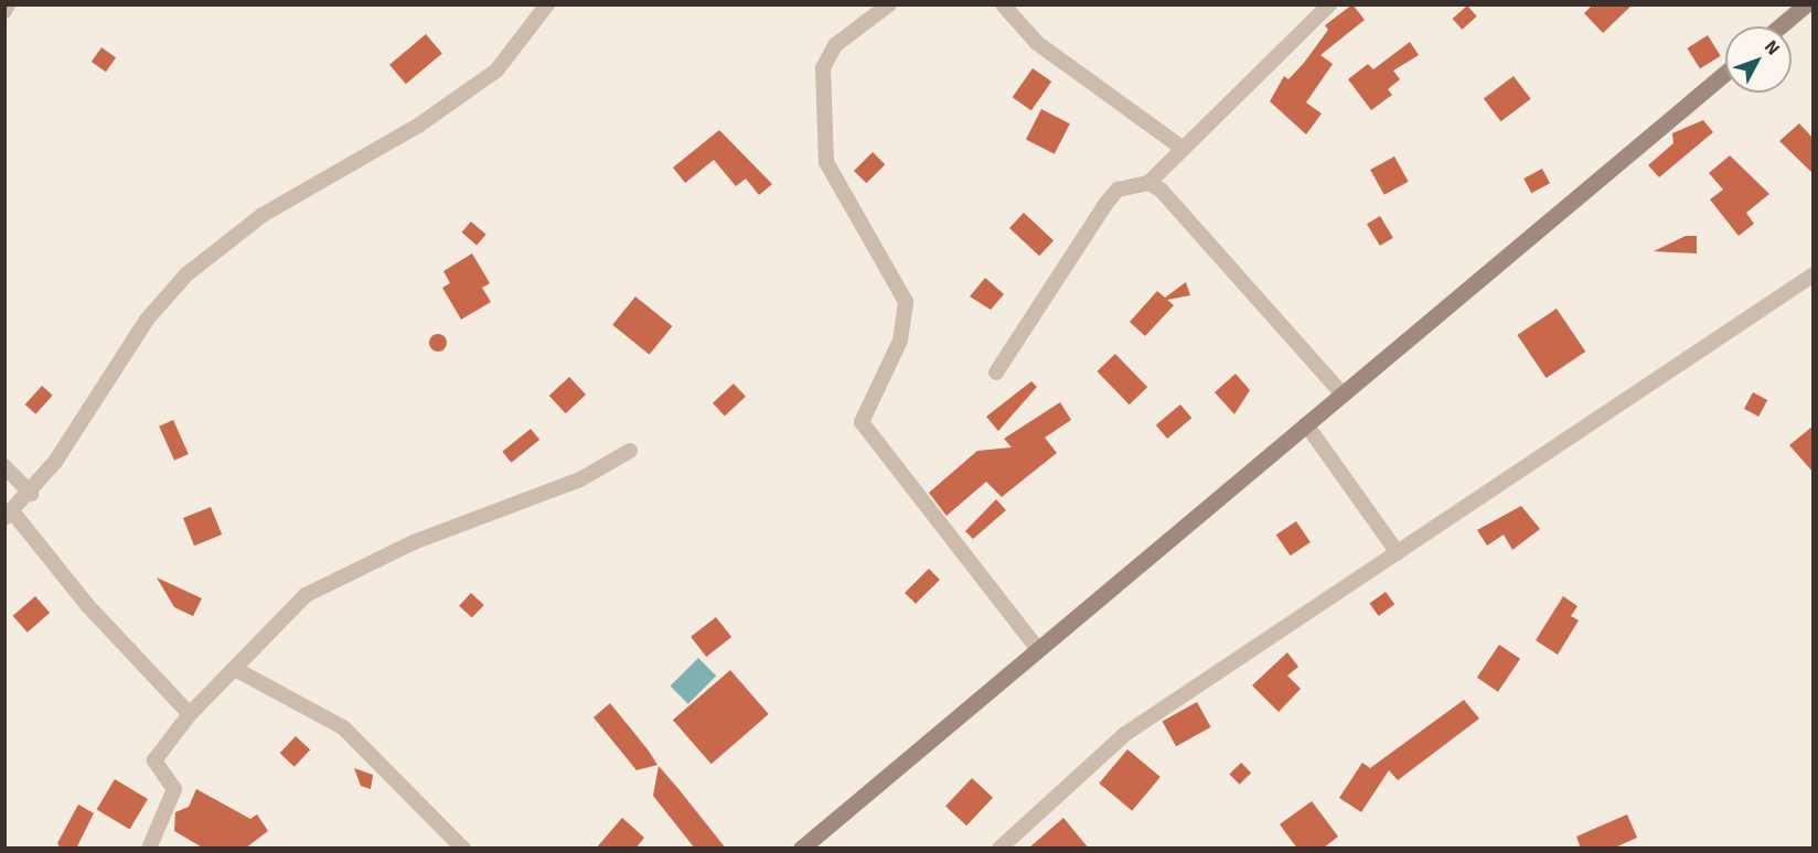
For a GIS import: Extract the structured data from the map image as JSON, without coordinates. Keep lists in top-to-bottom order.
{
  "north": "top right"
}
